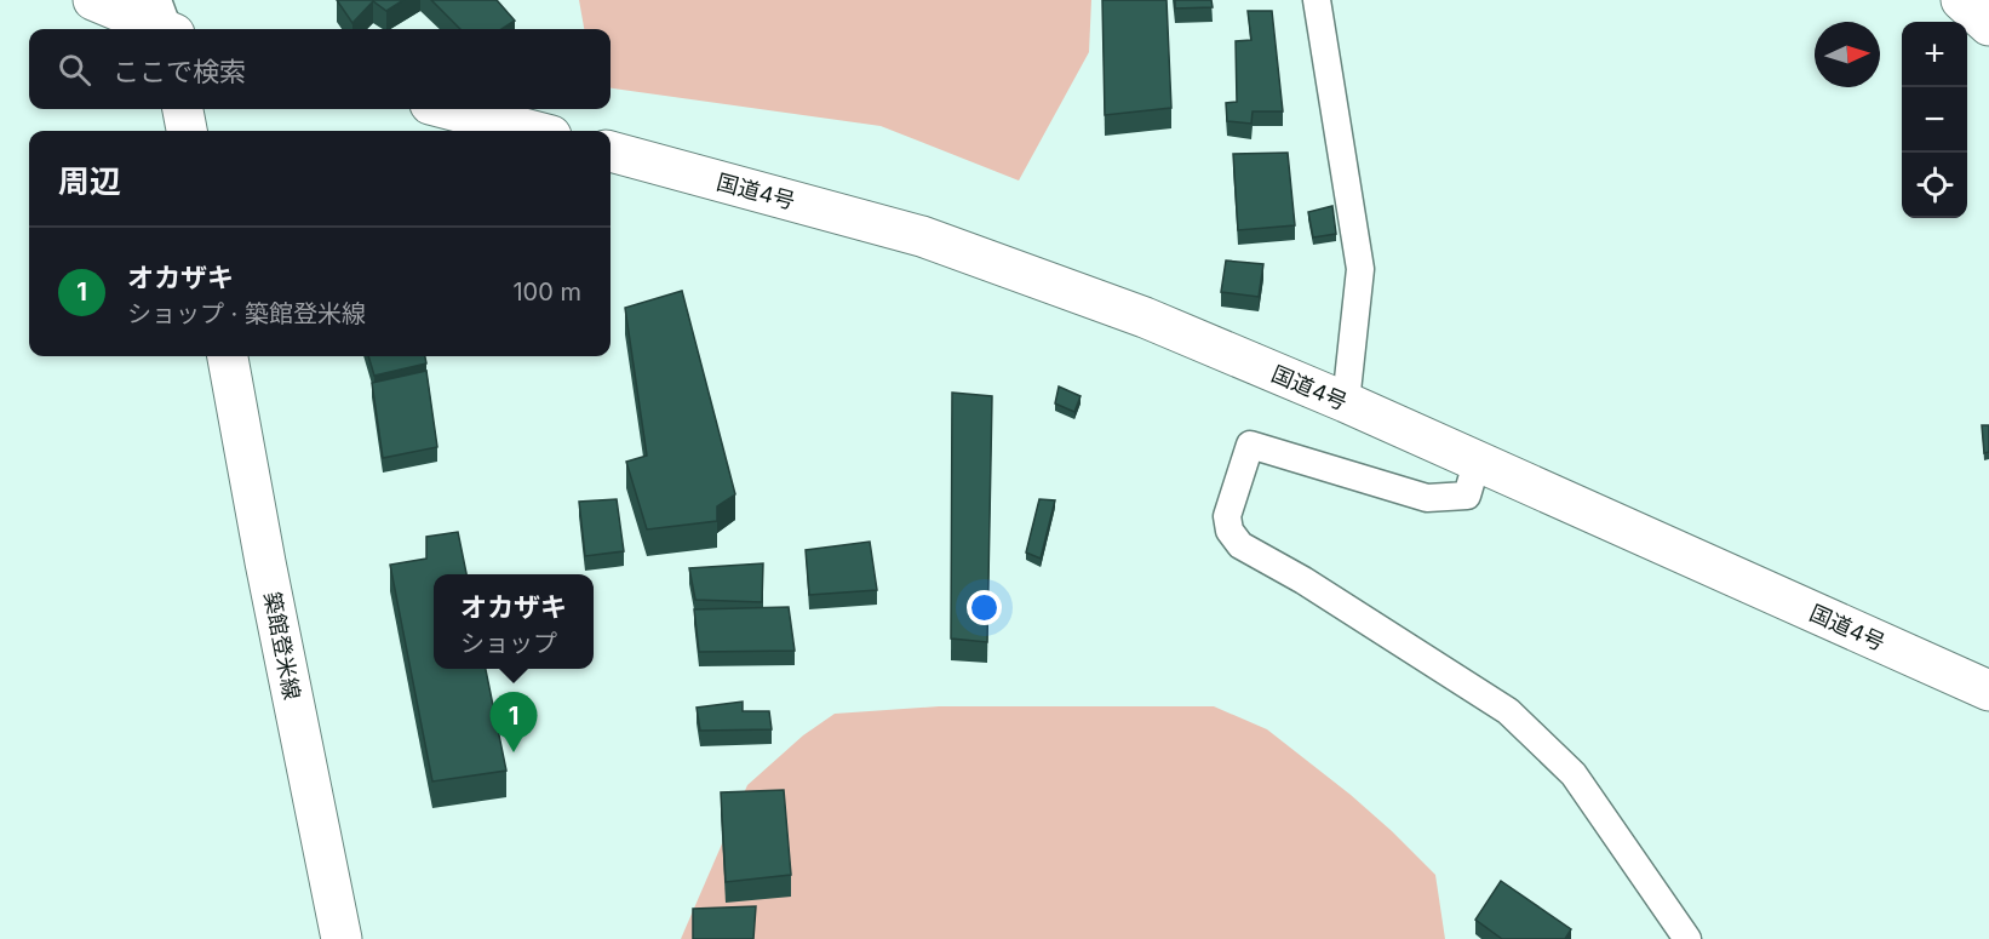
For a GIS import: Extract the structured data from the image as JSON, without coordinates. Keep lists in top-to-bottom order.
{
  "streets": {
    "main road": ["国道4号", "築館登米線"]
  },
  "north": "right",
  "page": {
    "map_buttons": ["+", "−"],
    "search": "ここで検索",
    "heading": "周辺",
    "list": [
      {
        "mark": "1",
        "name": "オカザキ",
        "note": "ショップ · 築館登米線",
        "value": "100 m"
      }
    ],
    "popup": ["オカザキ", "ショップ"],
    "pins": "1"
  }
}
